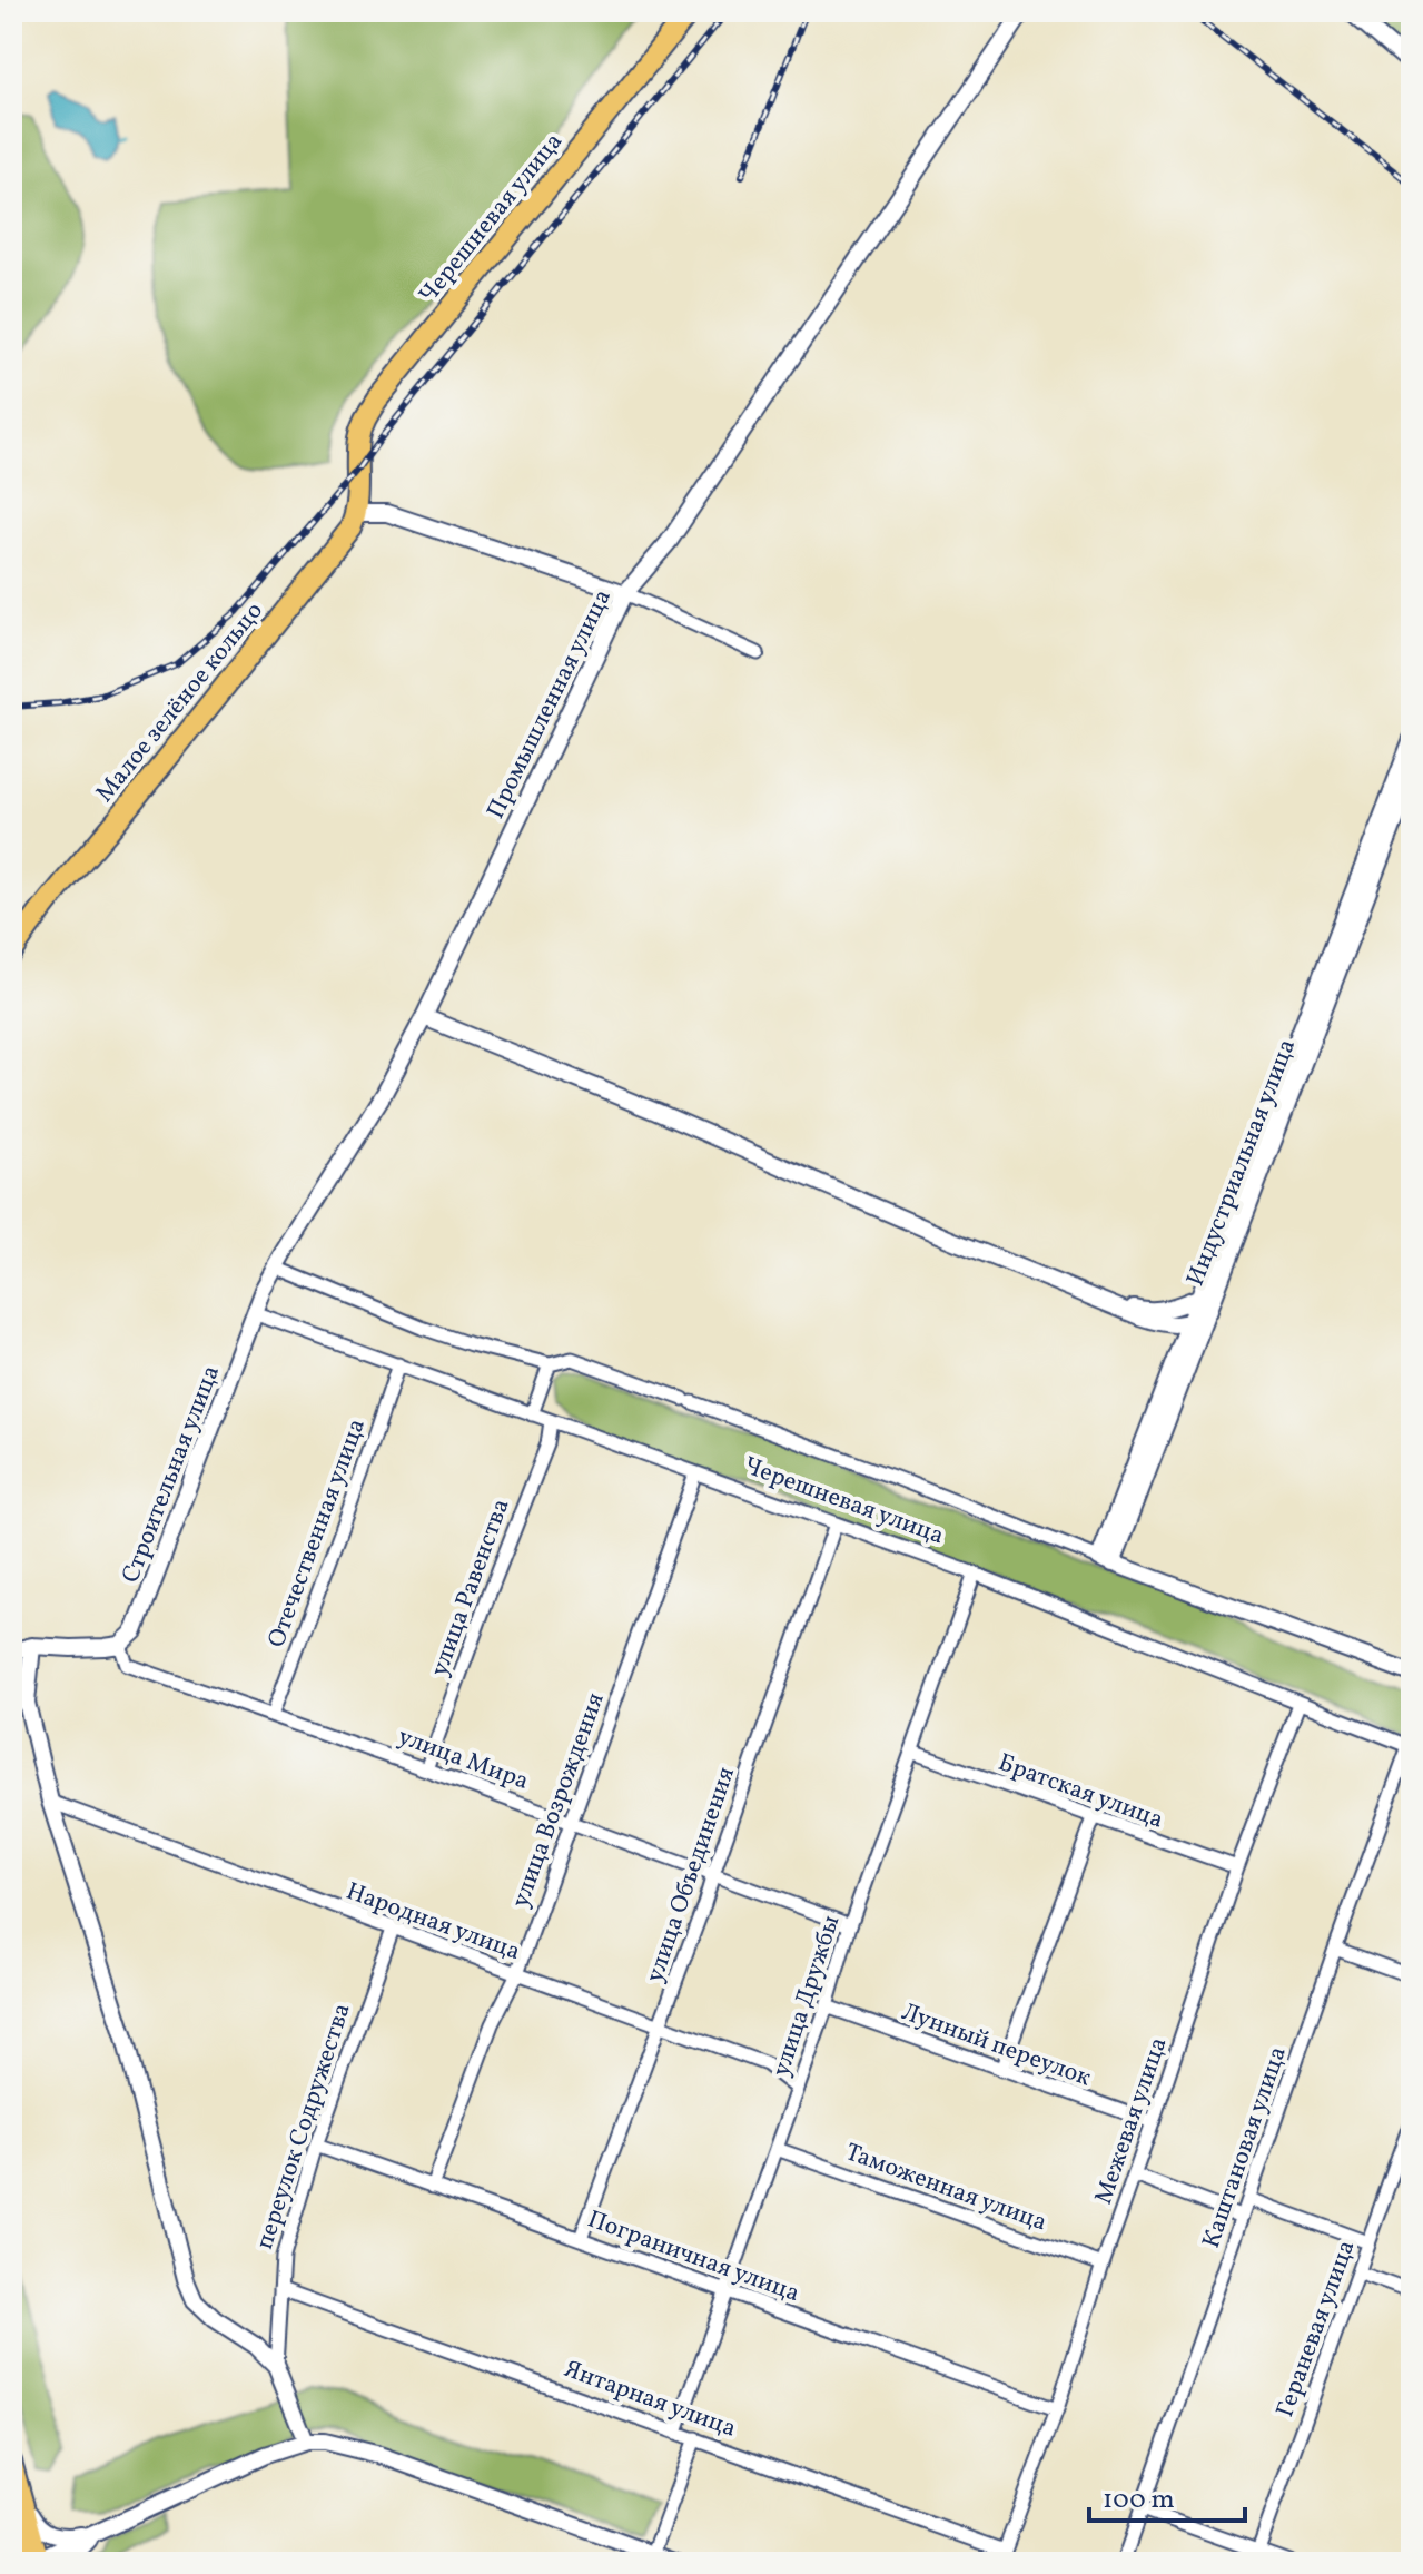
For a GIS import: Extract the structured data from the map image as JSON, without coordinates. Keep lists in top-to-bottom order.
{
  "streets": {
    "main road": ["Черешневая улица", "Малое зелёное кольцо"],
    "street": [
      "Промышленная улица",
      "Индустриальная улица",
      "Строительная улица",
      "Отечественная улица",
      "улица Равенства",
      "улица Мира",
      "Братская улица",
      "улица Возрождения",
      "улица Объединения",
      "Народная улица",
      "улица Дружбы",
      "Лунный переулок",
      "Межевая улица",
      "переулок Содружества",
      "Каштановая улица",
      "Таможенная улица",
      "Пограничная улица",
      "Гераневая улица",
      "Янтарная улица"
    ]
  },
  "crossings": [
    ["Черешневая улица", "Малое зелёное кольцо"],
    ["Черешневая улица", "Промышленная улица"],
    ["Черешневая улица", "Строительная улица"],
    ["Черешневая улица", "Отечественная улица"],
    ["Черешневая улица", "улица Равенства"],
    ["Черешневая улица", "улица Возрождения"],
    ["Черешневая улица", "улица Объединения"],
    ["Черешневая улица", "улица Дружбы"],
    ["Черешневая улица", "Межевая улица"],
    ["Черешневая улица", "Каштановая улица"],
    ["Промышленная улица", "Строительная улица"],
    ["Строительная улица", "улица Мира"],
    ["Отечественная улица", "улица Мира"],
    ["улица Равенства", "улица Мира"],
    ["улица Мира", "улица Возрождения"],
    ["улица Мира", "улица Объединения"],
    ["улица Мира", "улица Дружбы"],
    ["Братская улица", "улица Дружбы"],
    ["Братская улица", "Межевая улица"],
    ["улица Возрождения", "Народная улица"],
    ["улица Возрождения", "Пограничная улица"],
    ["улица Объединения", "Народная улица"],
    ["улица Объединения", "Пограничная улица"],
    ["Народная улица", "улица Дружбы"],
    ["Народная улица", "переулок Содружества"],
    ["улица Дружбы", "Лунный переулок"],
    ["улица Дружбы", "Таможенная улица"],
    ["улица Дружбы", "Пограничная улица"],
    ["улица Дружбы", "Янтарная улица"],
    ["Лунный переулок", "Межевая улица"],
    ["Межевая улица", "Таможенная улица"],
    ["Межевая улица", "Пограничная улица"],
    ["Межевая улица", "Янтарная улица"],
    ["переулок Содружества", "Пограничная улица"],
    ["переулок Содружества", "Янтарная улица"]
  ],
  "scale_bar": "100 m"
}
